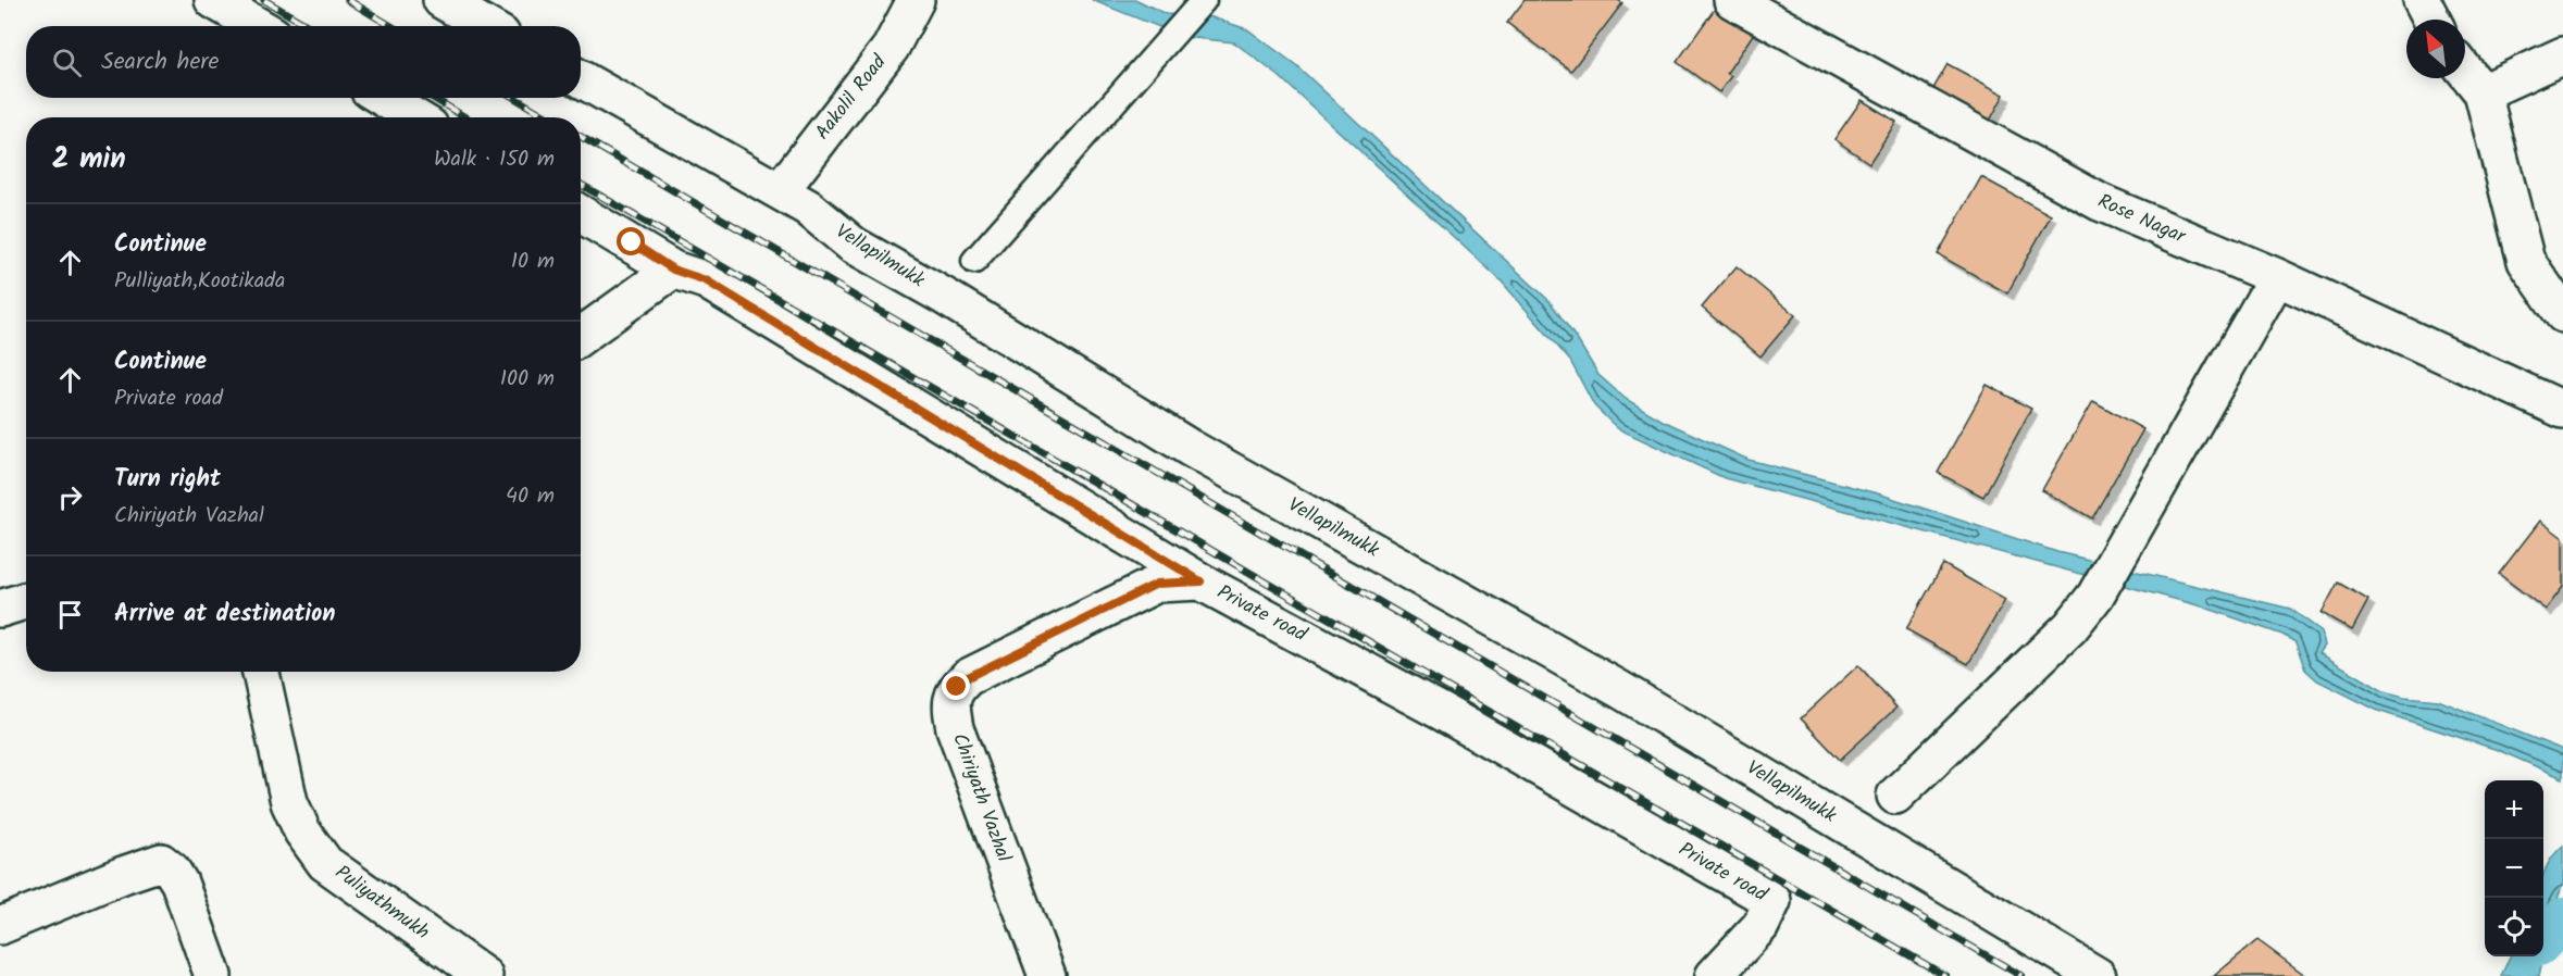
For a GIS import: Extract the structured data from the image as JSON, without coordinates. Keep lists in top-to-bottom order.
{
  "streets": {
    "street": [
      "Aakolil Road",
      "Rose Nagar",
      "Vellapilmukk",
      "Private road",
      "Chiriyath Vazhal",
      "Puliyathmukh"
    ]
  },
  "crossings": [
    ["Aakolil Road", "Vellapilmukk"],
    ["Private road", "Chiriyath Vazhal"]
  ],
  "north": "top left",
  "page": {
    "search": "Search here",
    "heading": ["2 min", "Walk · 150 m"],
    "list": [
      ["Continue", "Pulliyath,Kootikada", "10 m"],
      ["Continue", "Private road", "100 m"],
      ["Turn right", "Chiriyath Vazhal", "40 m"],
      "Arrive at destination"
    ],
    "map_buttons": ["+", "−"]
  }
}
